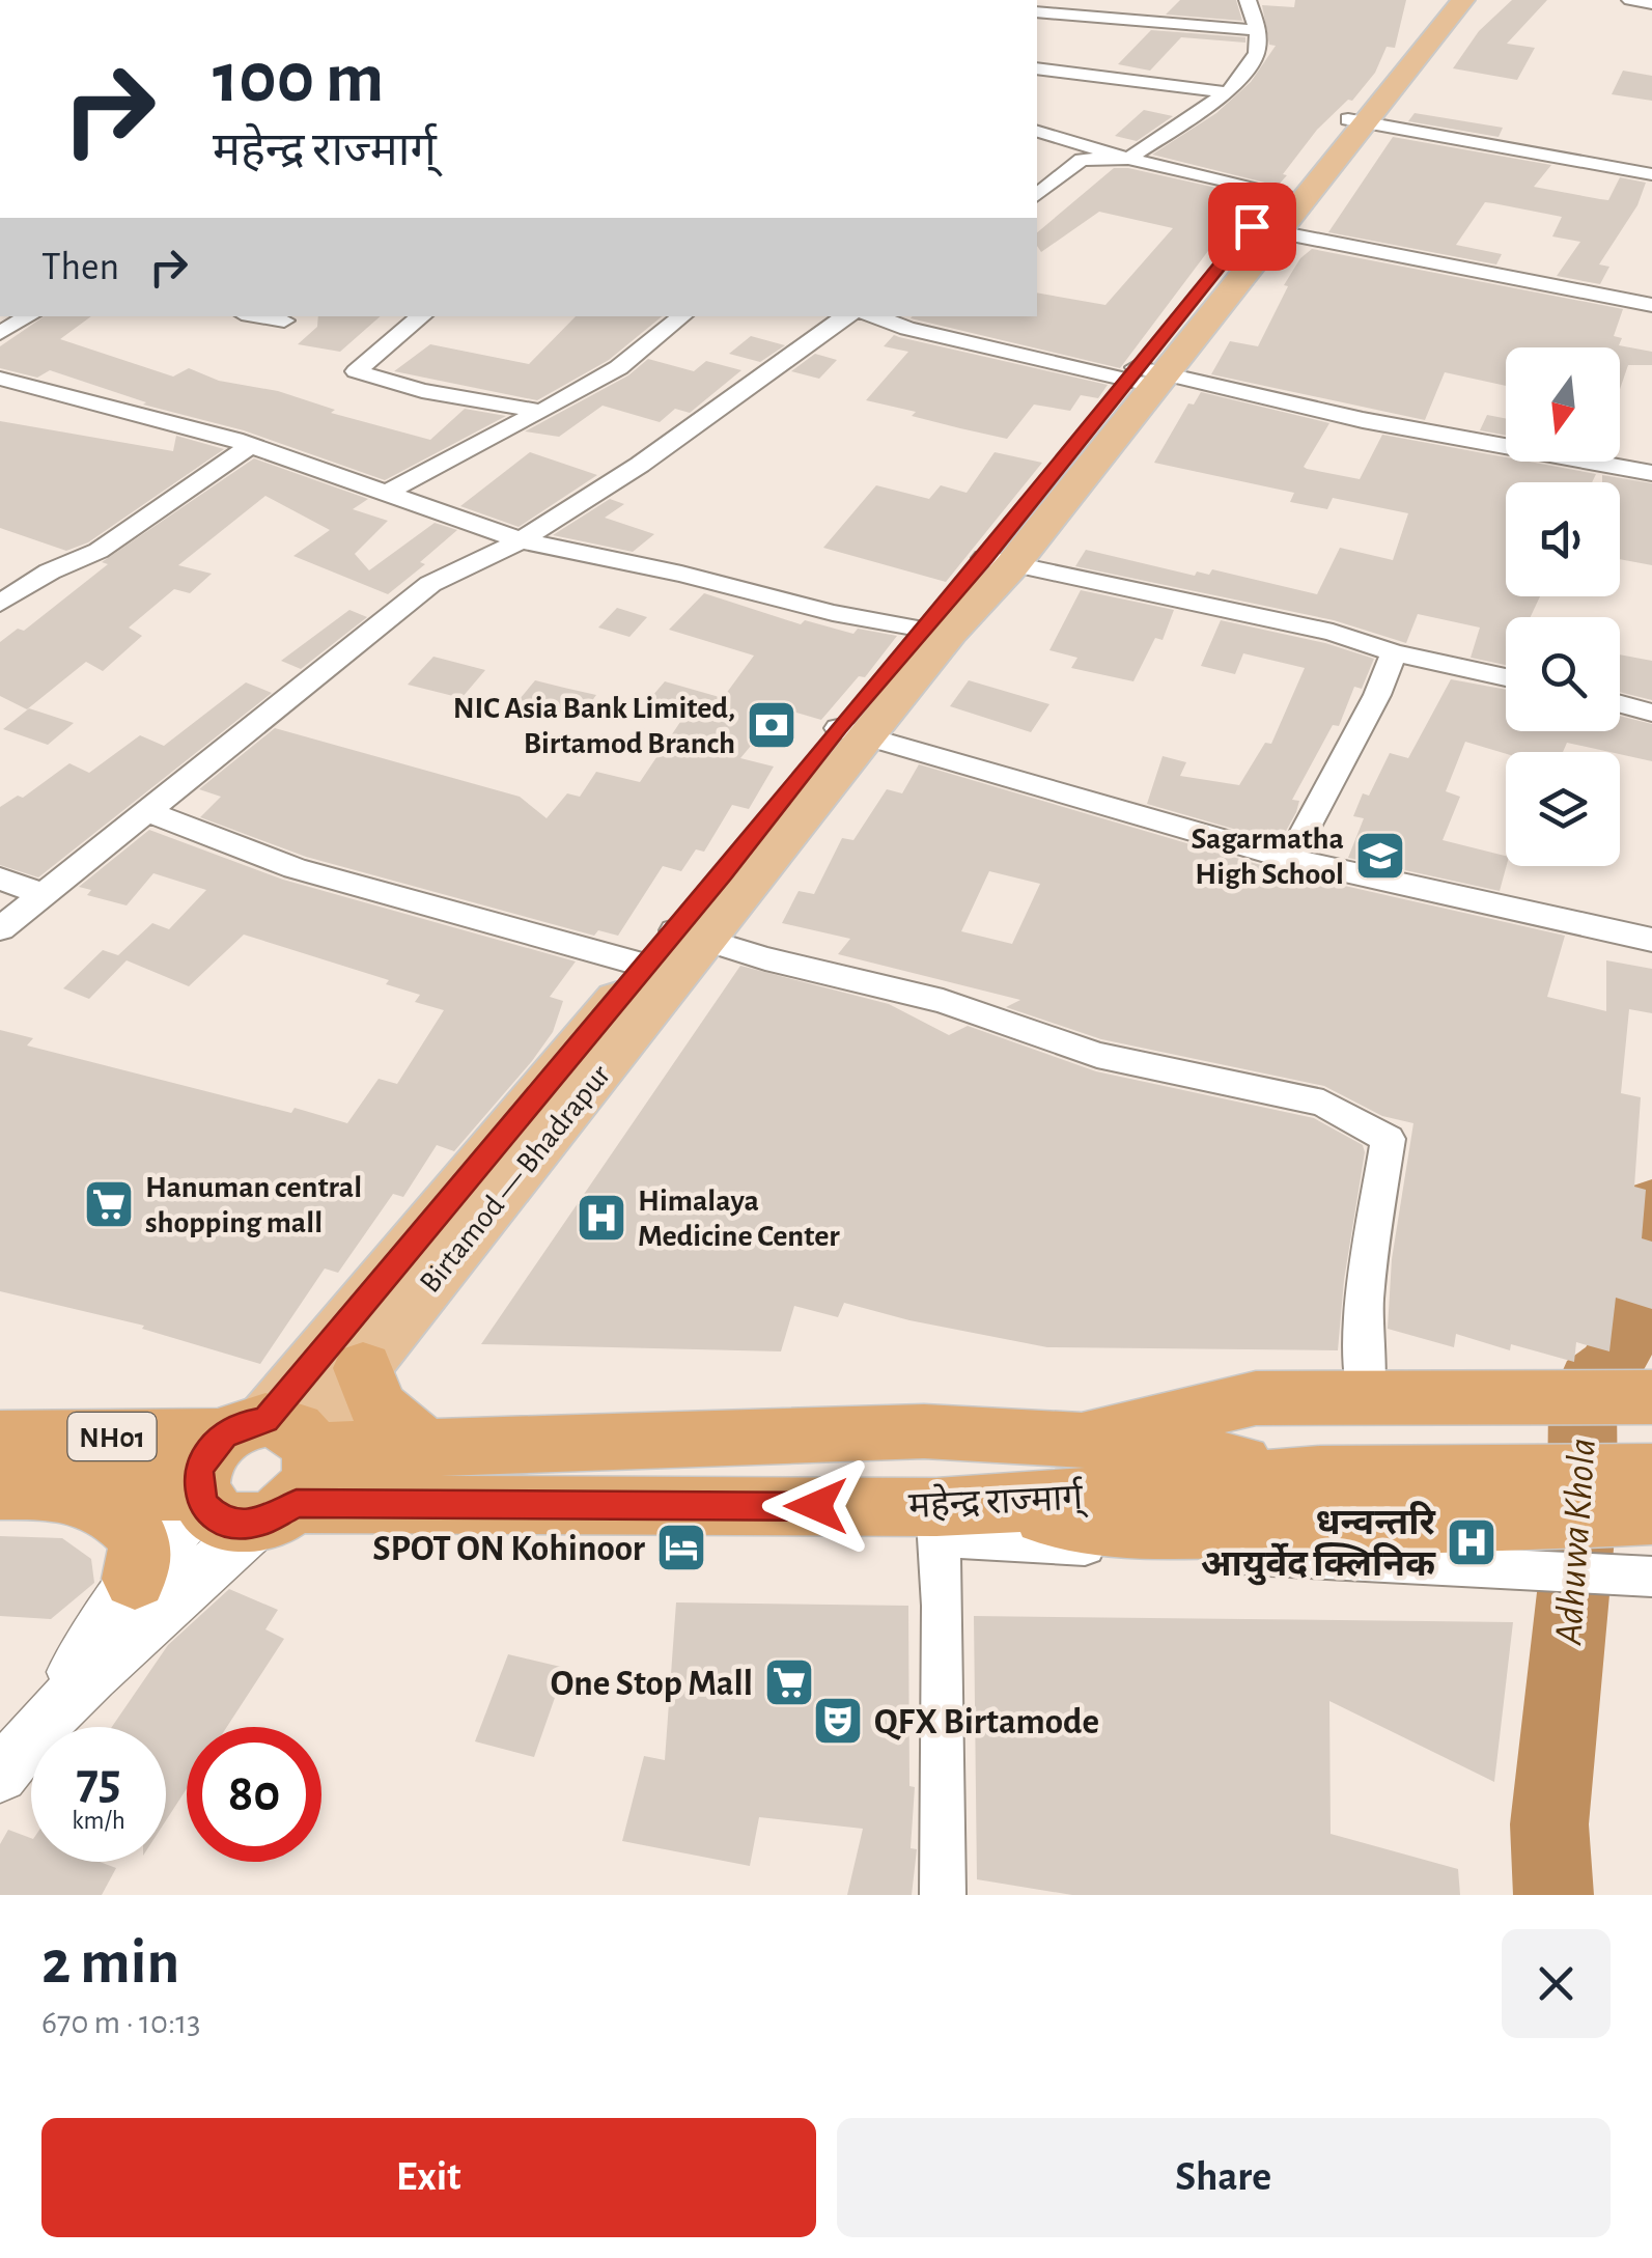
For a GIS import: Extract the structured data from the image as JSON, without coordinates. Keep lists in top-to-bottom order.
{
  "streets": {
    "highway": ["NH01", "महेन्द्र राज्मार्ग्"],
    "main road": ["Birtamod — Bhadrapur"]
  },
  "crossings": [
    ["Birtamod — Bhadrapur", "महेन्द्र राज्मार्ग्"]
  ],
  "water": ["Adhuwa Khola"],
  "places": {
    "bank": ["NIC Asia Bank Limited, Birtamod Branch"],
    "school or university": ["Sagarmatha High School"],
    "supermarket": ["Hanuman central shopping mall", "One Stop Mall"],
    "hospital": ["Himalaya Medicine Center", "धन्वन्तरि आयुर्वेद क्लिनिक"],
    "hotel": ["SPOT ON Kohinoor"],
    "theatre": ["QFX Birtamode"]
  },
  "north": "bottom",
  "page": {
    "turn": ["100 m", "महेन्द्र राज्मार्ग्"],
    "then": "Then",
    "speed": "75 km/h",
    "limit": "80",
    "heading": ["2 min", "670 m · 10:13"],
    "buttons": ["Exit", "Share"]
  }
}
